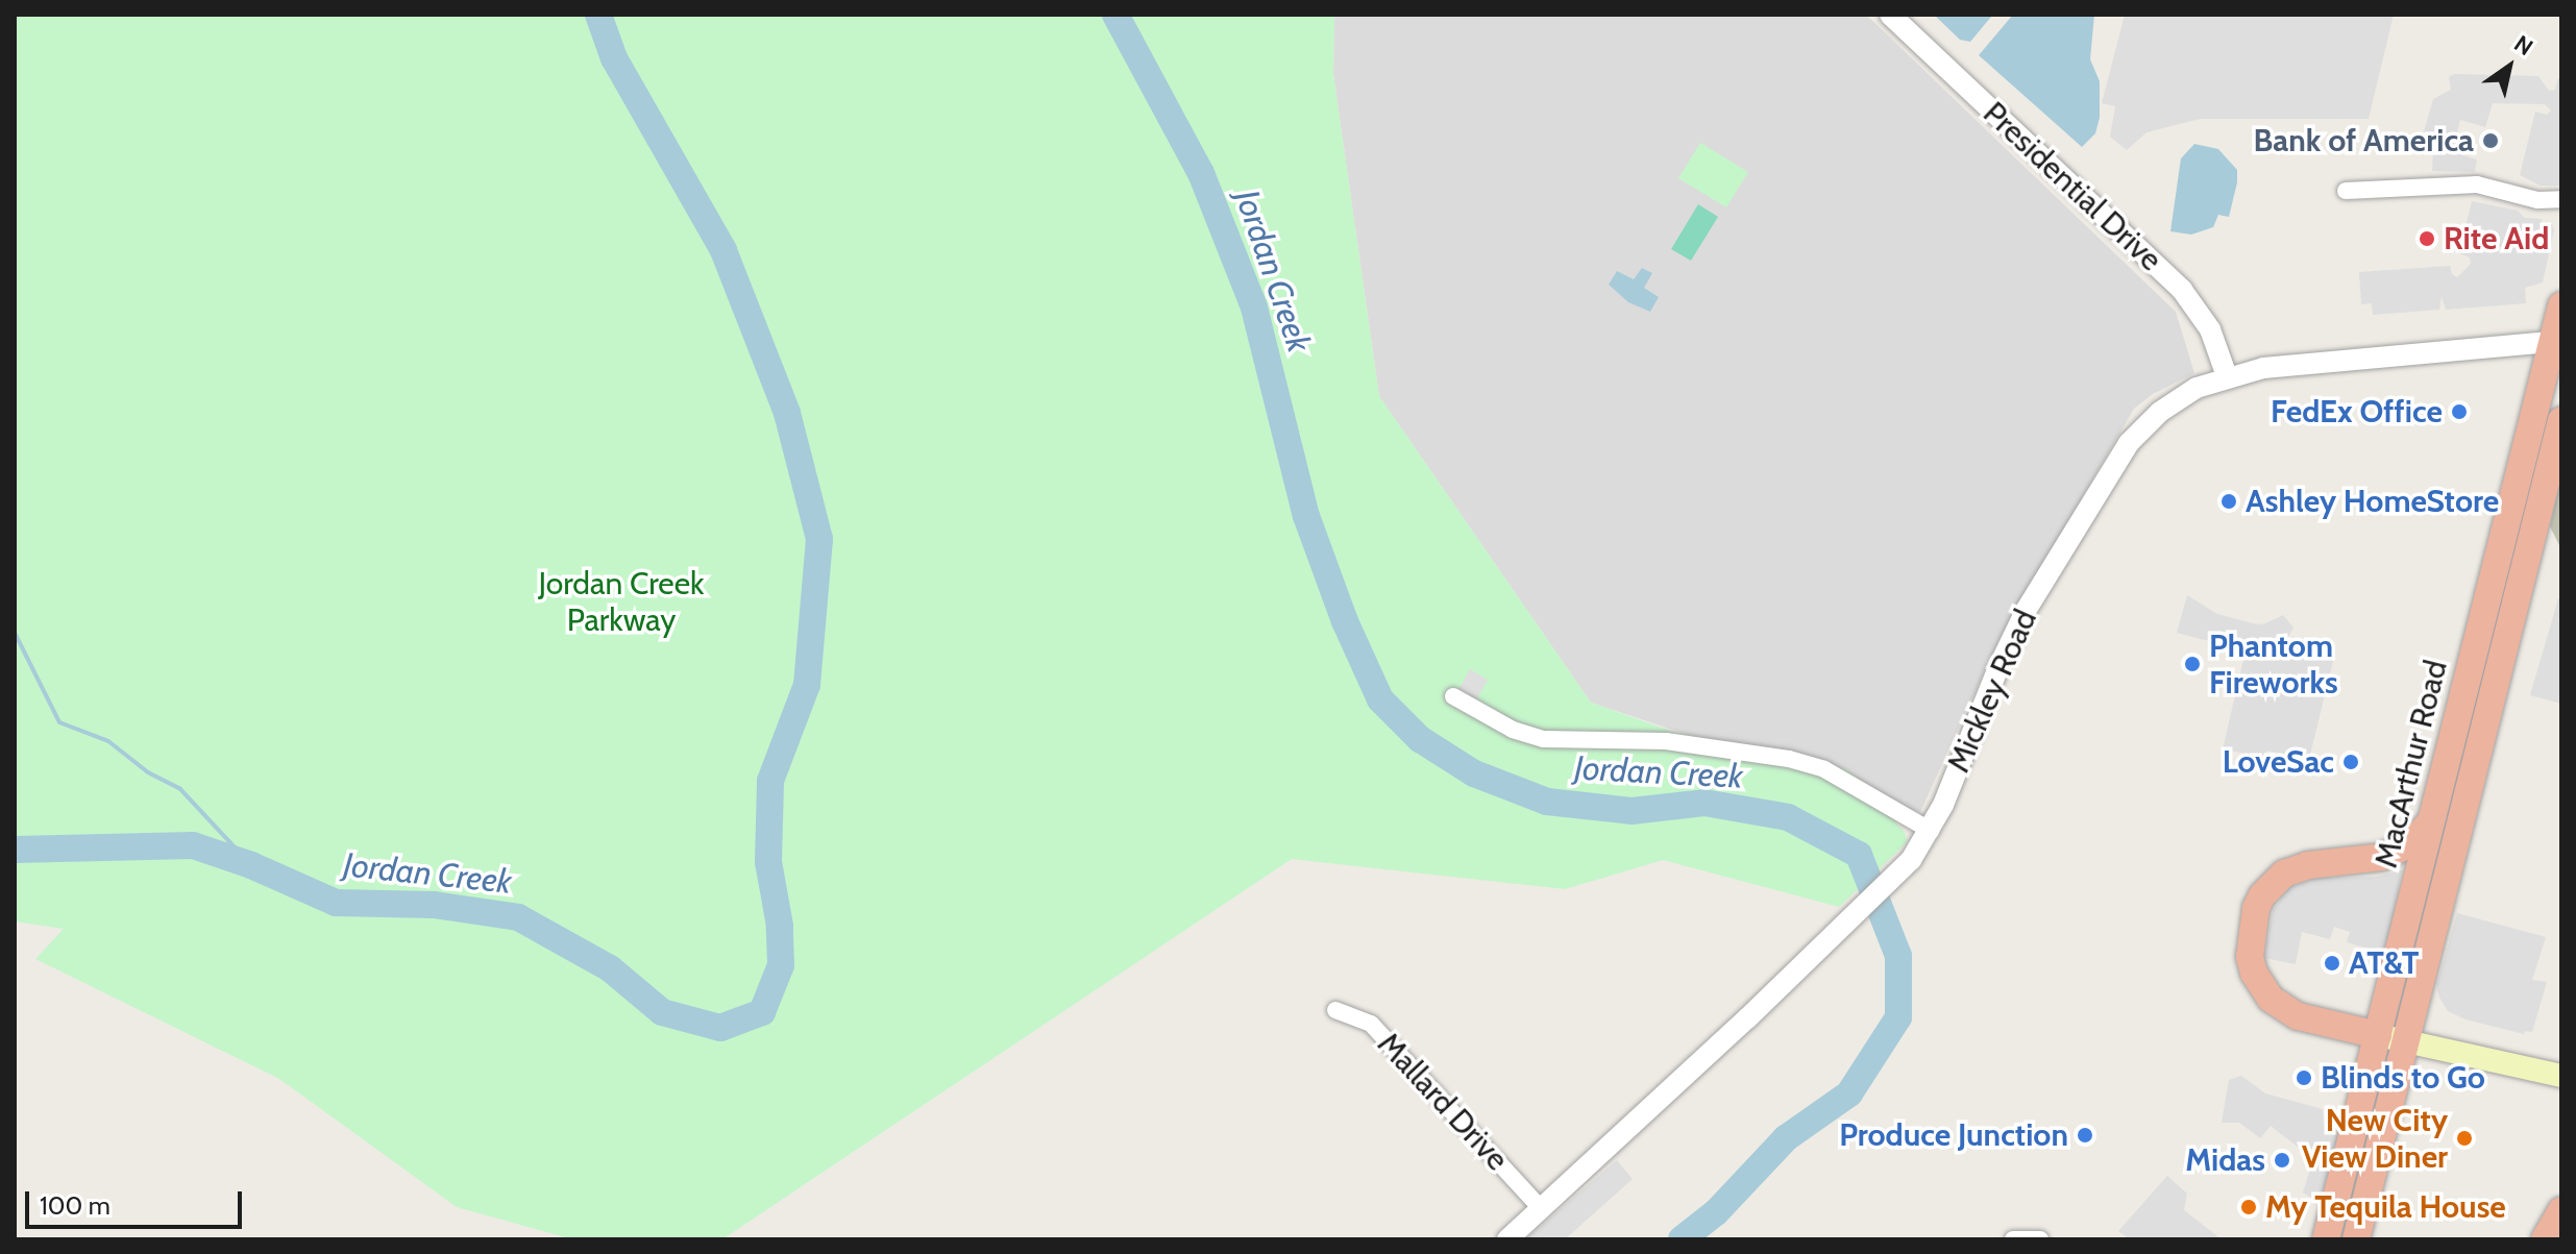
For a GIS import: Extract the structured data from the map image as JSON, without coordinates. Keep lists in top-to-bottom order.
{
  "streets": {
    "highway": ["MacArthur Road"],
    "street": ["Presidential Drive", "Mickley Road", "Mallard Drive"]
  },
  "crossings": [
    ["Presidential Drive", "Mickley Road"],
    ["Mickley Road", "MacArthur Road"],
    ["Mickley Road", "Mallard Drive"]
  ],
  "water": ["Jordan Creek"],
  "parks": ["Jordan Creek Parkway"],
  "places": [
    "Bank of America",
    "Rite Aid",
    "FedEx Office",
    "Ashley HomeStore",
    "Phantom Fireworks",
    "LoveSac",
    "AT&T",
    "Blinds to Go",
    "Produce Junction",
    "New City View Diner",
    "Midas",
    "My Tequila House"
  ],
  "scale_bar": "100 m",
  "north": "top right"
}
